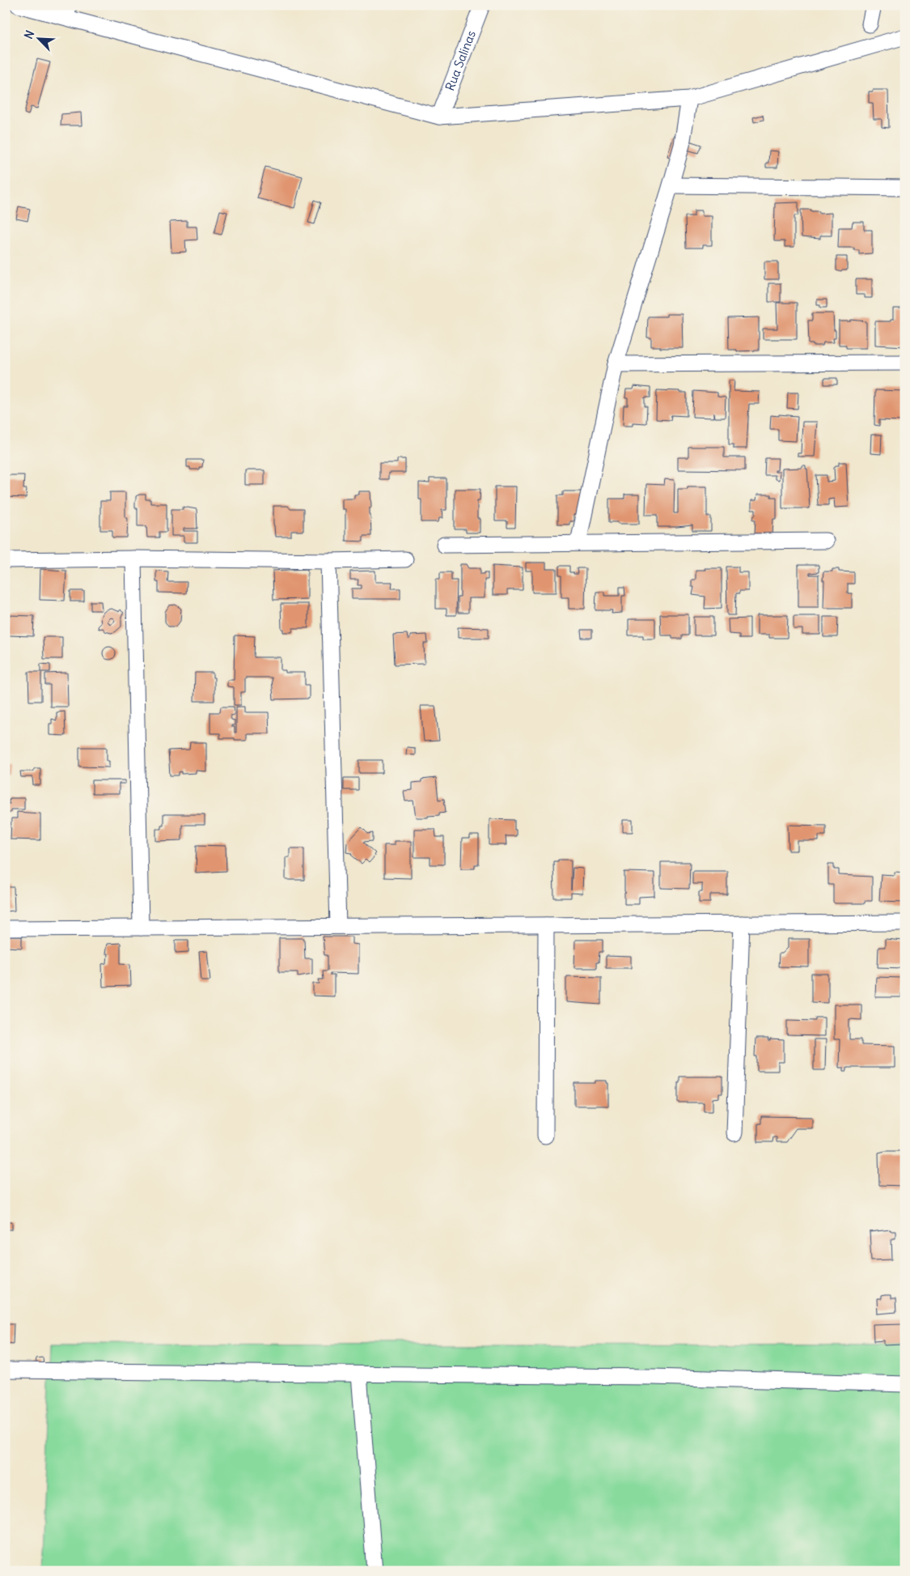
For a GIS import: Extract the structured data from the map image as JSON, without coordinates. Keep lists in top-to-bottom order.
{
  "streets": {
    "street": ["Rua Salinas"]
  },
  "north": "top left"
}
